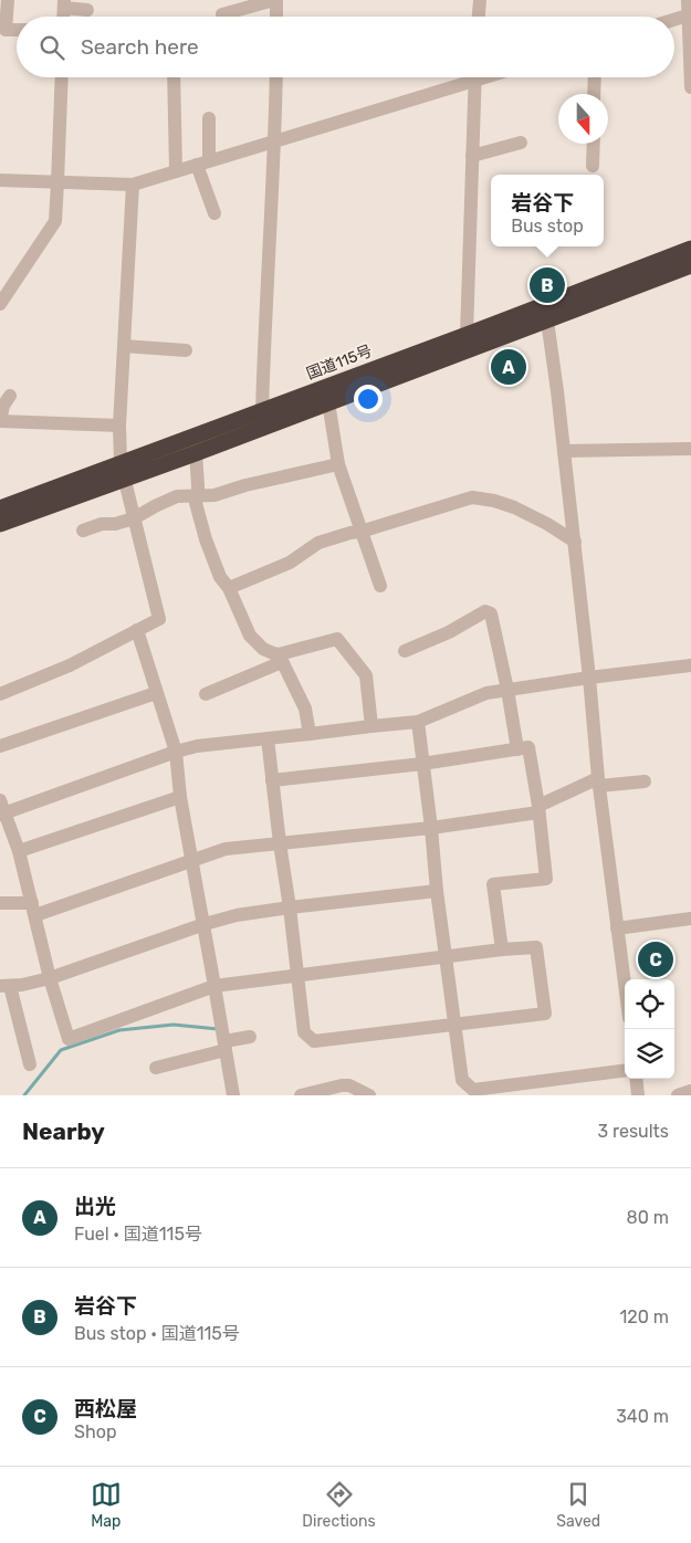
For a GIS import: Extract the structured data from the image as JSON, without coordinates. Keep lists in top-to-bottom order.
{
  "streets": {
    "highway": ["国道115号"]
  },
  "north": "bottom",
  "page": {
    "search": "Search here",
    "popup": ["岩谷下", "Bus stop"],
    "pins": ["B", "A", "C"],
    "heading": ["Nearby", "3 results"],
    "list": [
      {
        "mark": "A",
        "name": "出光",
        "note": "Fuel · 国道115号",
        "value": "80 m"
      },
      {
        "mark": "B",
        "name": "岩谷下",
        "note": "Bus stop · 国道115号",
        "value": "120 m"
      },
      {
        "mark": "C",
        "name": "西松屋",
        "note": "Shop",
        "value": "340 m"
      }
    ],
    "nav": ["Map", "Directions", "Saved"]
  }
}
